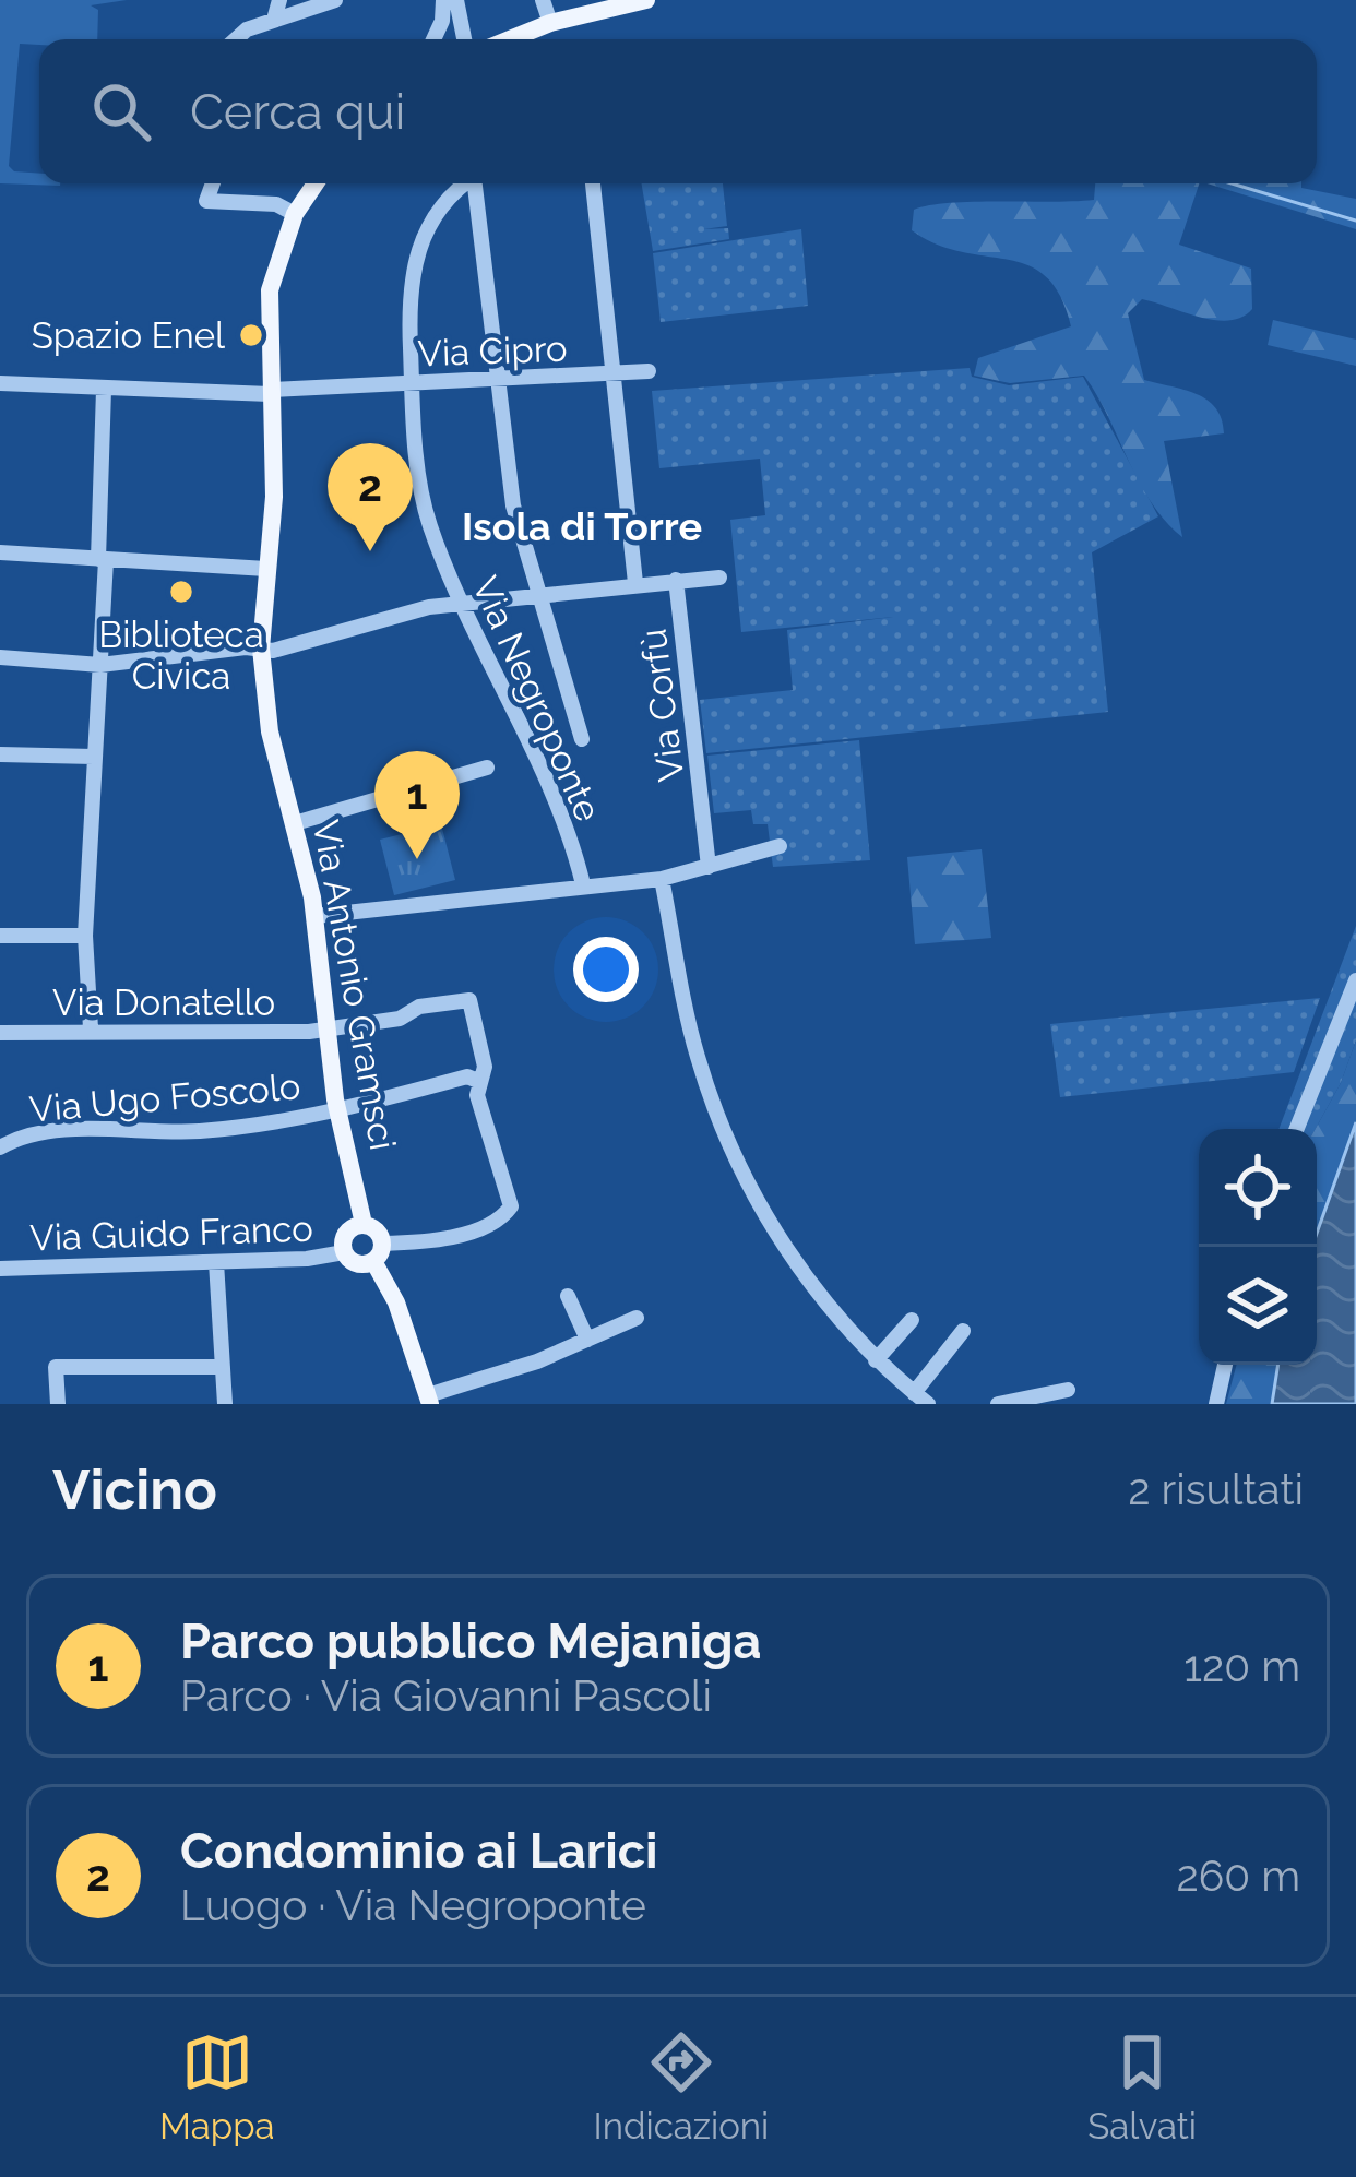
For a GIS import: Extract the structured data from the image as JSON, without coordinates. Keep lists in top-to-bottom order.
{
  "streets": {
    "main road": ["Via Antonio Gramsci"],
    "street": [
      "Via Cipro",
      "Via Negroponte",
      "Via Corfù",
      "Via Donatello",
      "Via Ugo Foscolo",
      "Via Guido Franco"
    ]
  },
  "crossings": [
    ["Via Cipro", "Via Negroponte"],
    ["Via Cipro", "Via Antonio Gramsci"],
    ["Via Antonio Gramsci", "Via Donatello"],
    ["Via Antonio Gramsci", "Via Ugo Foscolo"],
    ["Via Antonio Gramsci", "Via Guido Franco"],
    ["Via Donatello", "Via Ugo Foscolo"]
  ],
  "districts": ["Isola di Torre"],
  "places": ["Spazio Enel", "Biblioteca Civica"],
  "page": {
    "search": "Cerca qui",
    "pins": ["2", "1"],
    "heading": ["Vicino", "2 risultati"],
    "list": [
      {
        "mark": "1",
        "name": "Parco pubblico Mejaniga",
        "note": "Parco · Via Giovanni Pascoli",
        "value": "120 m"
      },
      {
        "mark": "2",
        "name": "Condominio ai Larici",
        "note": "Luogo · Via Negroponte",
        "value": "260 m"
      }
    ],
    "nav": ["Mappa", "Indicazioni", "Salvati"]
  }
}
